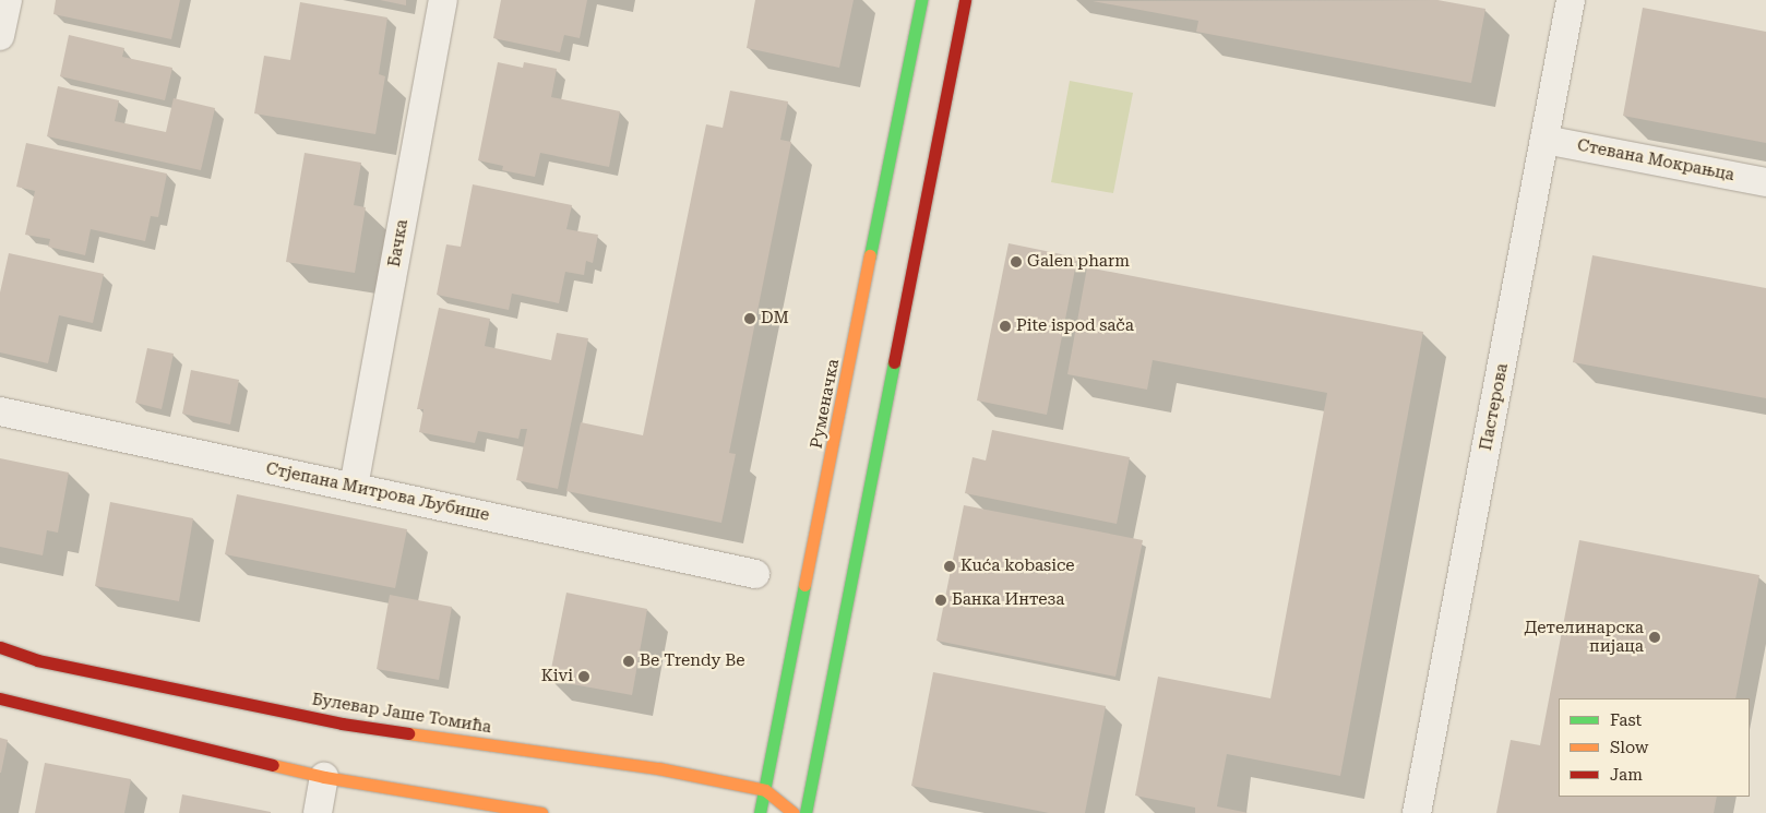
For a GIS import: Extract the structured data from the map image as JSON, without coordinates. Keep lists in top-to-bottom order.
{
  "streets": {
    "street": [
      "Стевана Мокрањца",
      "Бачка",
      "Руменачка",
      "Пастерова",
      "Стјепана Митрова Љубише",
      "Булевар Јаше Томића"
    ]
  },
  "crossings": [
    ["Стевана Мокрањца", "Пастерова"],
    ["Бачка", "Стјепана Митрова Љубише"],
    ["Руменачка", "Булевар Јаше Томића"]
  ],
  "places": [
    "Galen pharm",
    "DM",
    "Pite ispod sača",
    "Kuća kobasice",
    "Банка Интеза",
    "Детелинарска пијаца",
    "Be Trendy Be",
    "Kivi"
  ],
  "legend": ["Fast", "Slow", "Jam"]
}
